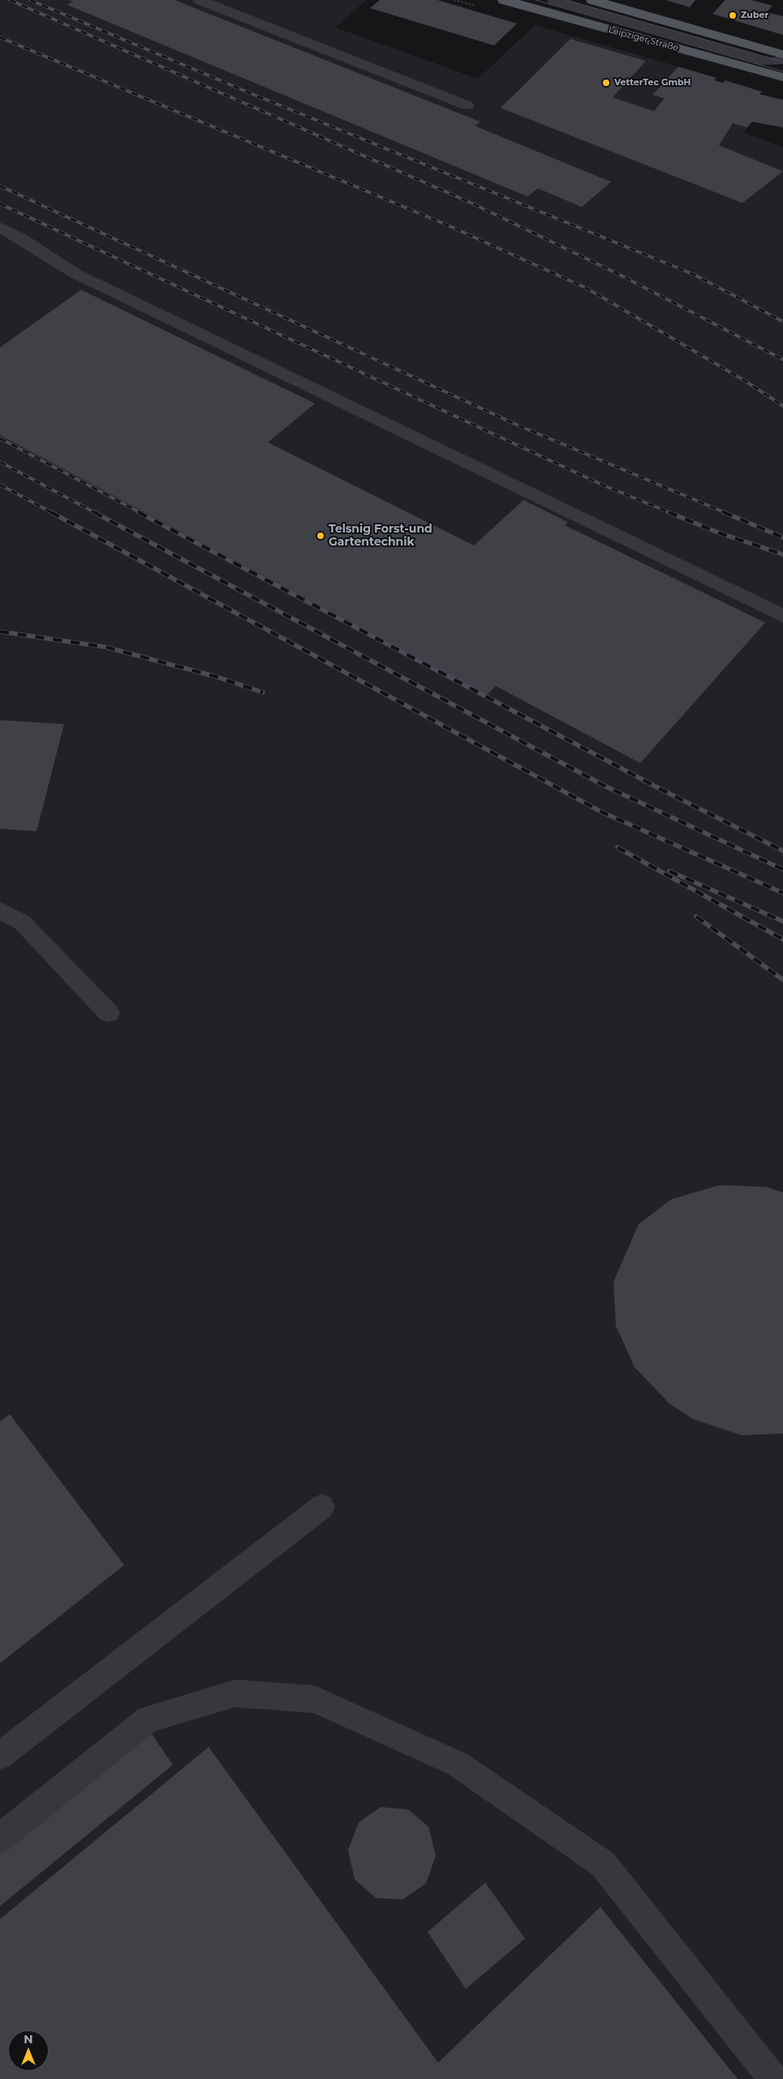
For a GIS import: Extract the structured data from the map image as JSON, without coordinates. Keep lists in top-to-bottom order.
{
  "streets": {
    "main road": ["Leipziger Straße"]
  },
  "places": ["Zuber", "VetterTec GmbH", "Telsnig Forst-und Gartentechnik"],
  "north": "top"
}
